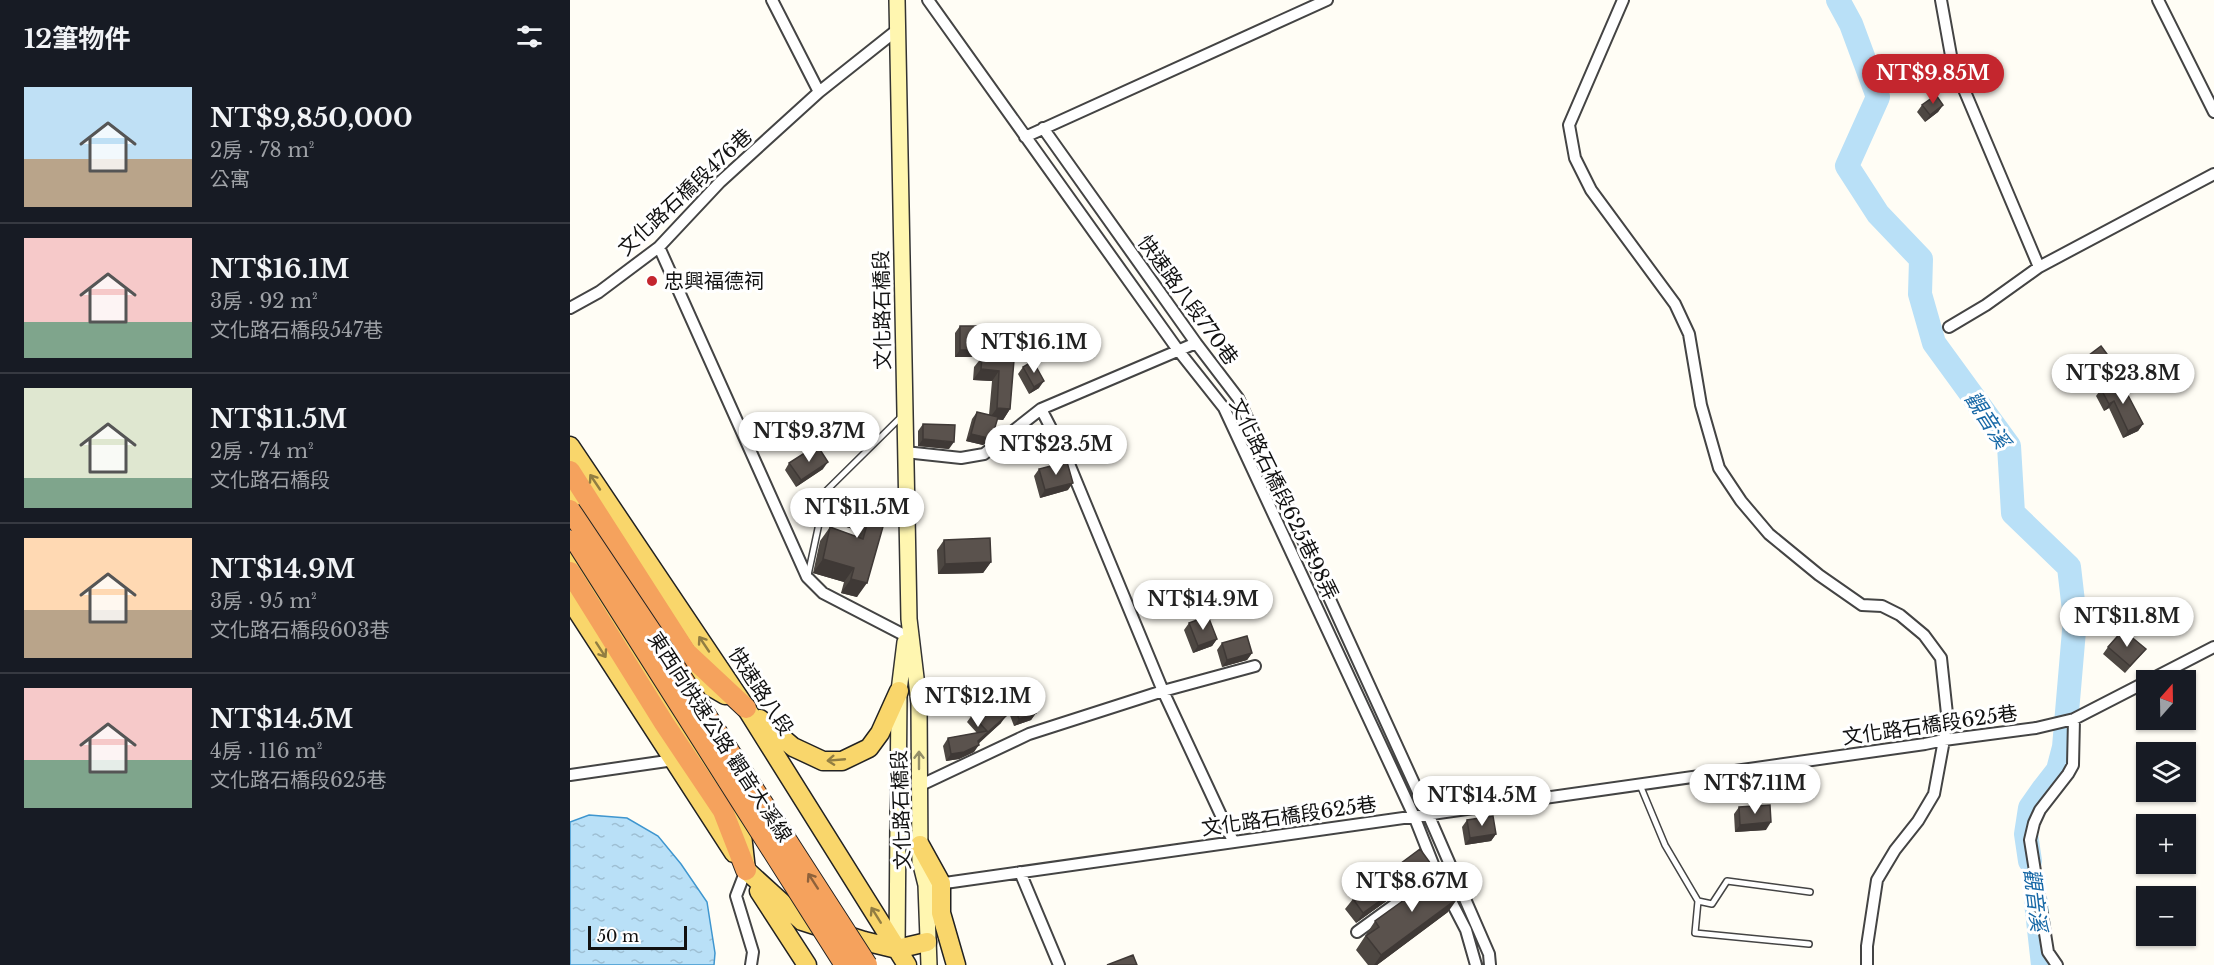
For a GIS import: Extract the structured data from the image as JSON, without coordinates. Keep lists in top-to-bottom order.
{
  "streets": {
    "highway": ["東西向快速公路 觀音大溪線"],
    "main road": ["文化路石橋段", "快速路八段"],
    "street": [
      "文化路石橋段476巷",
      "快速路八段770巷",
      "文化路石橋段625巷98弄",
      "文化路石橋段625巷"
    ]
  },
  "crossings": [
    ["文化路石橋段476巷", "文化路石橋段"],
    ["快速路八段770巷", "文化路石橋段625巷"],
    ["文化路石橋段", "快速路八段"],
    ["文化路石橋段", "文化路石橋段625巷"],
    ["文化路石橋段625巷98弄", "文化路石橋段625巷"]
  ],
  "water": ["觀音溪"],
  "places": ["忠興福德祠"],
  "scale_bar": "50 m",
  "north": "top",
  "page": {
    "heading": "12筆物件",
    "price": [
      "NT$9.85M",
      "NT$16.1M",
      "NT$23.8M",
      "NT$9.37M",
      "NT$23.5M",
      "NT$11.5M",
      "NT$14.9M",
      "NT$11.8M",
      "NT$12.1M",
      "NT$7.11M",
      "NT$14.5M",
      "NT$8.67M"
    ],
    "list": [
      {
        "name": "NT$9,850,000",
        "note": "2房 · 78 m² · 公寓"
      },
      {
        "name": "NT$16.1M",
        "note": "3房 · 92 m² · 文化路石橋段547巷"
      },
      {
        "name": "NT$11.5M",
        "note": "2房 · 74 m² · 文化路石橋段"
      },
      {
        "name": "NT$14.9M",
        "note": "3房 · 95 m² · 文化路石橋段603巷"
      },
      {
        "name": "NT$14.5M",
        "note": "4房 · 116 m² · 文化路石橋段625巷"
      }
    ],
    "map_buttons": ["+", "−"],
    "scale": "50 m"
  }
}
